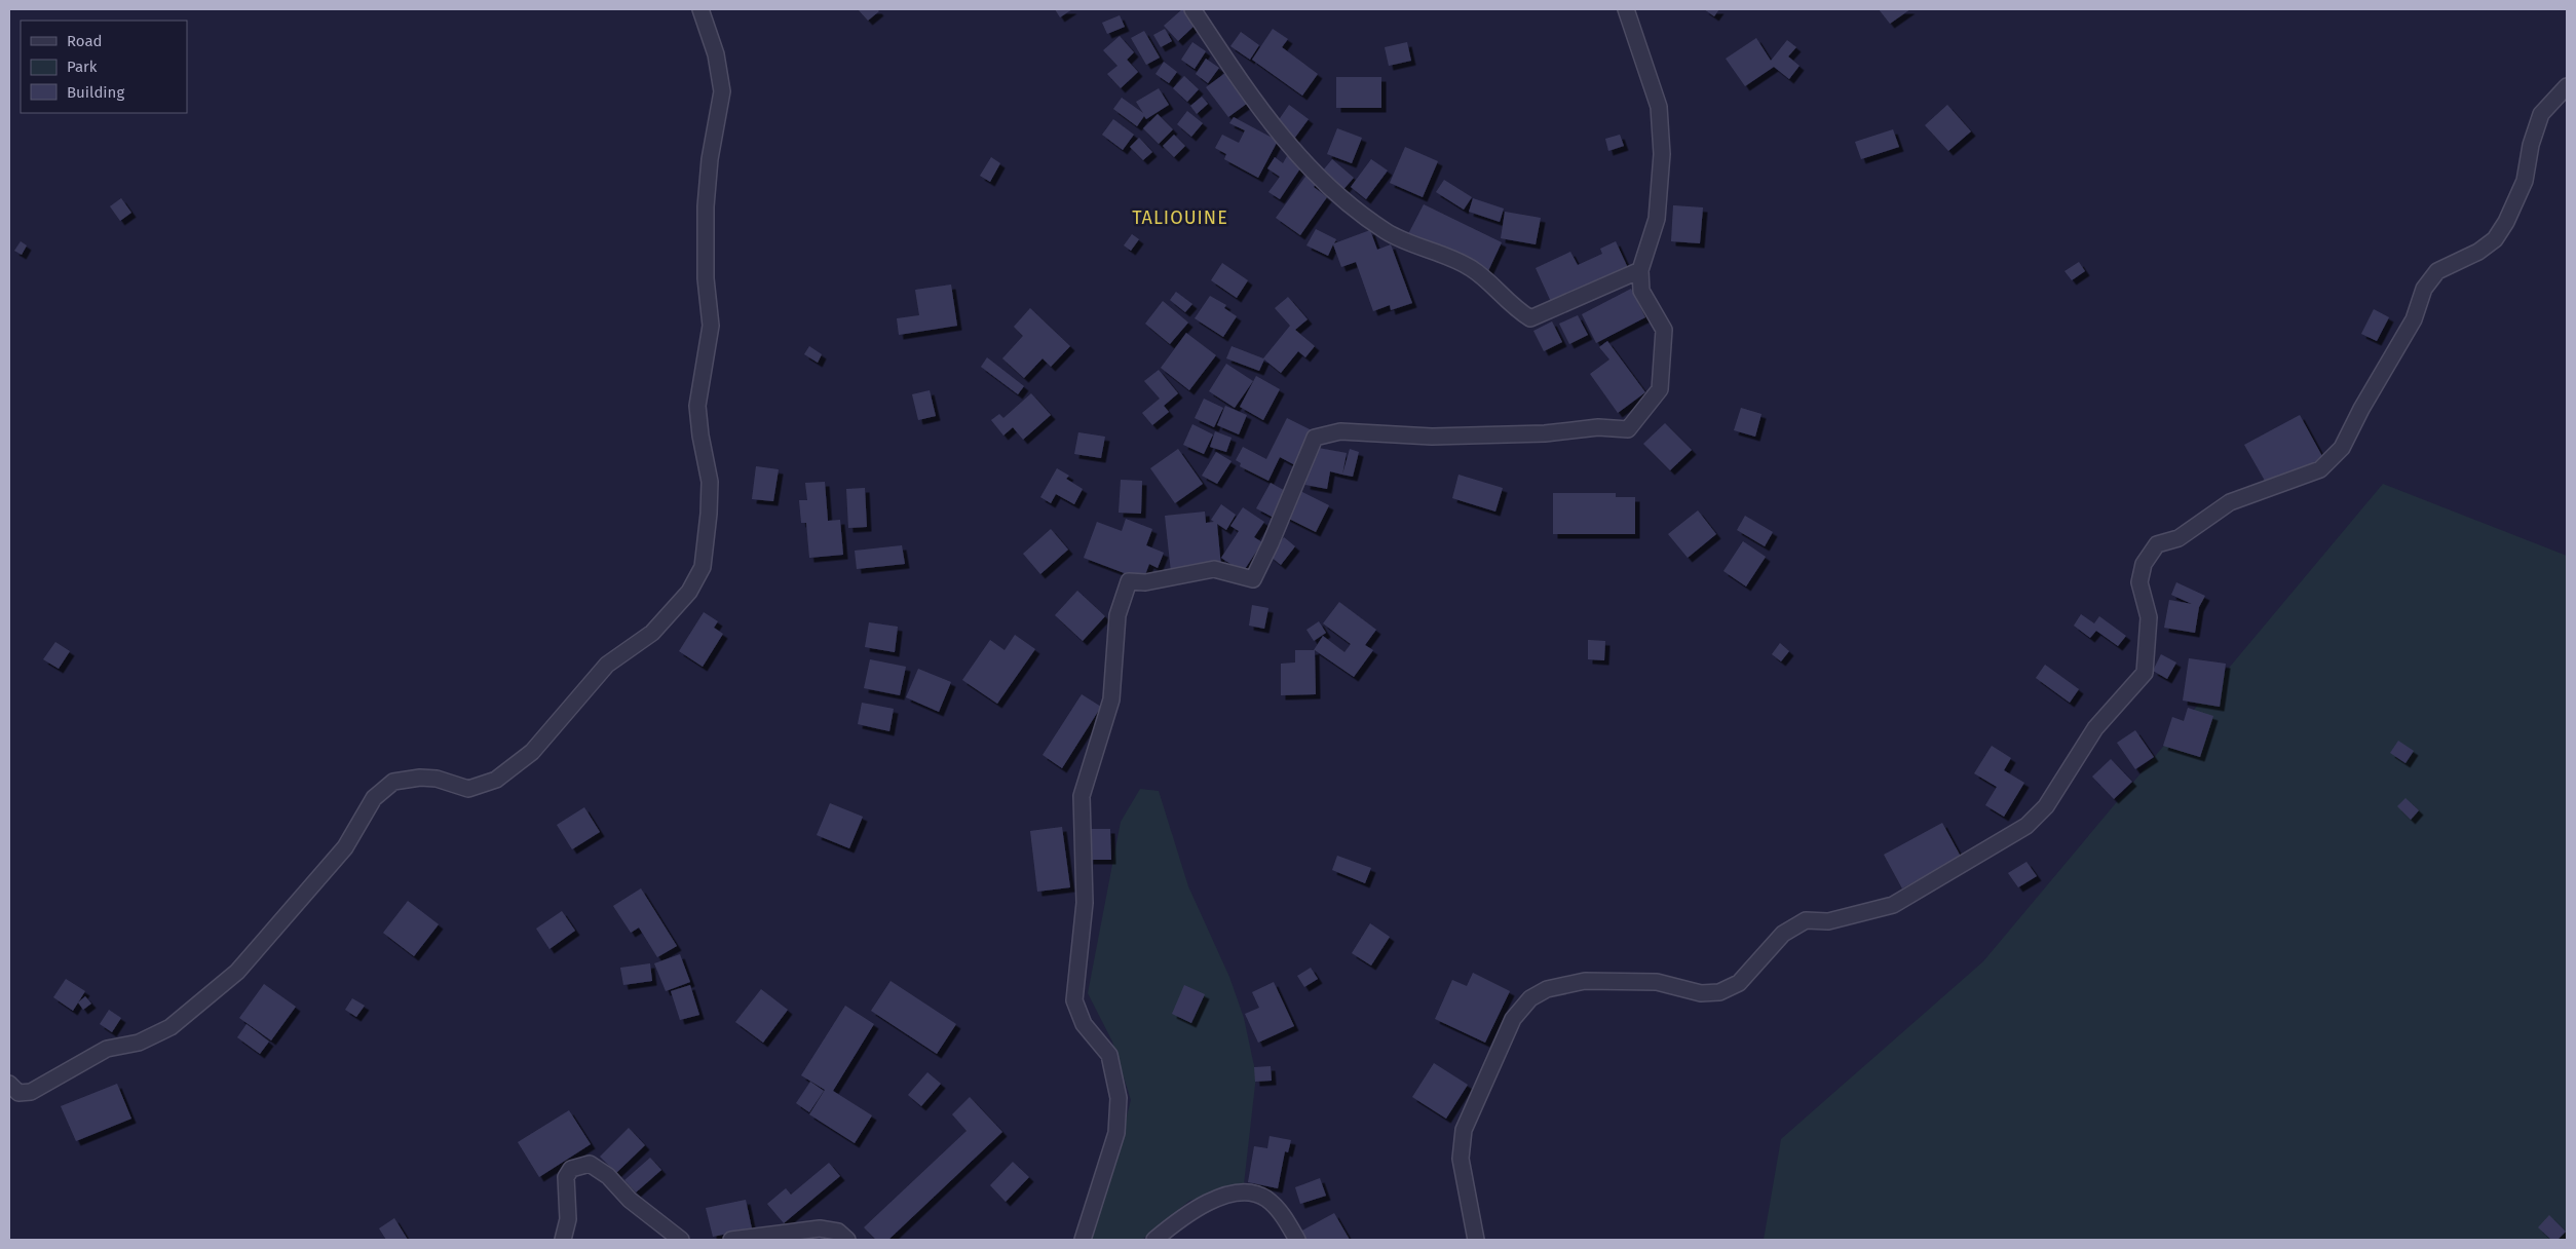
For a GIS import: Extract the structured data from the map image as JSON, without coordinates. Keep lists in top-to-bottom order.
{
  "districts": ["TALIOUINE"],
  "legend": ["Road", "Park", "Building"]
}
